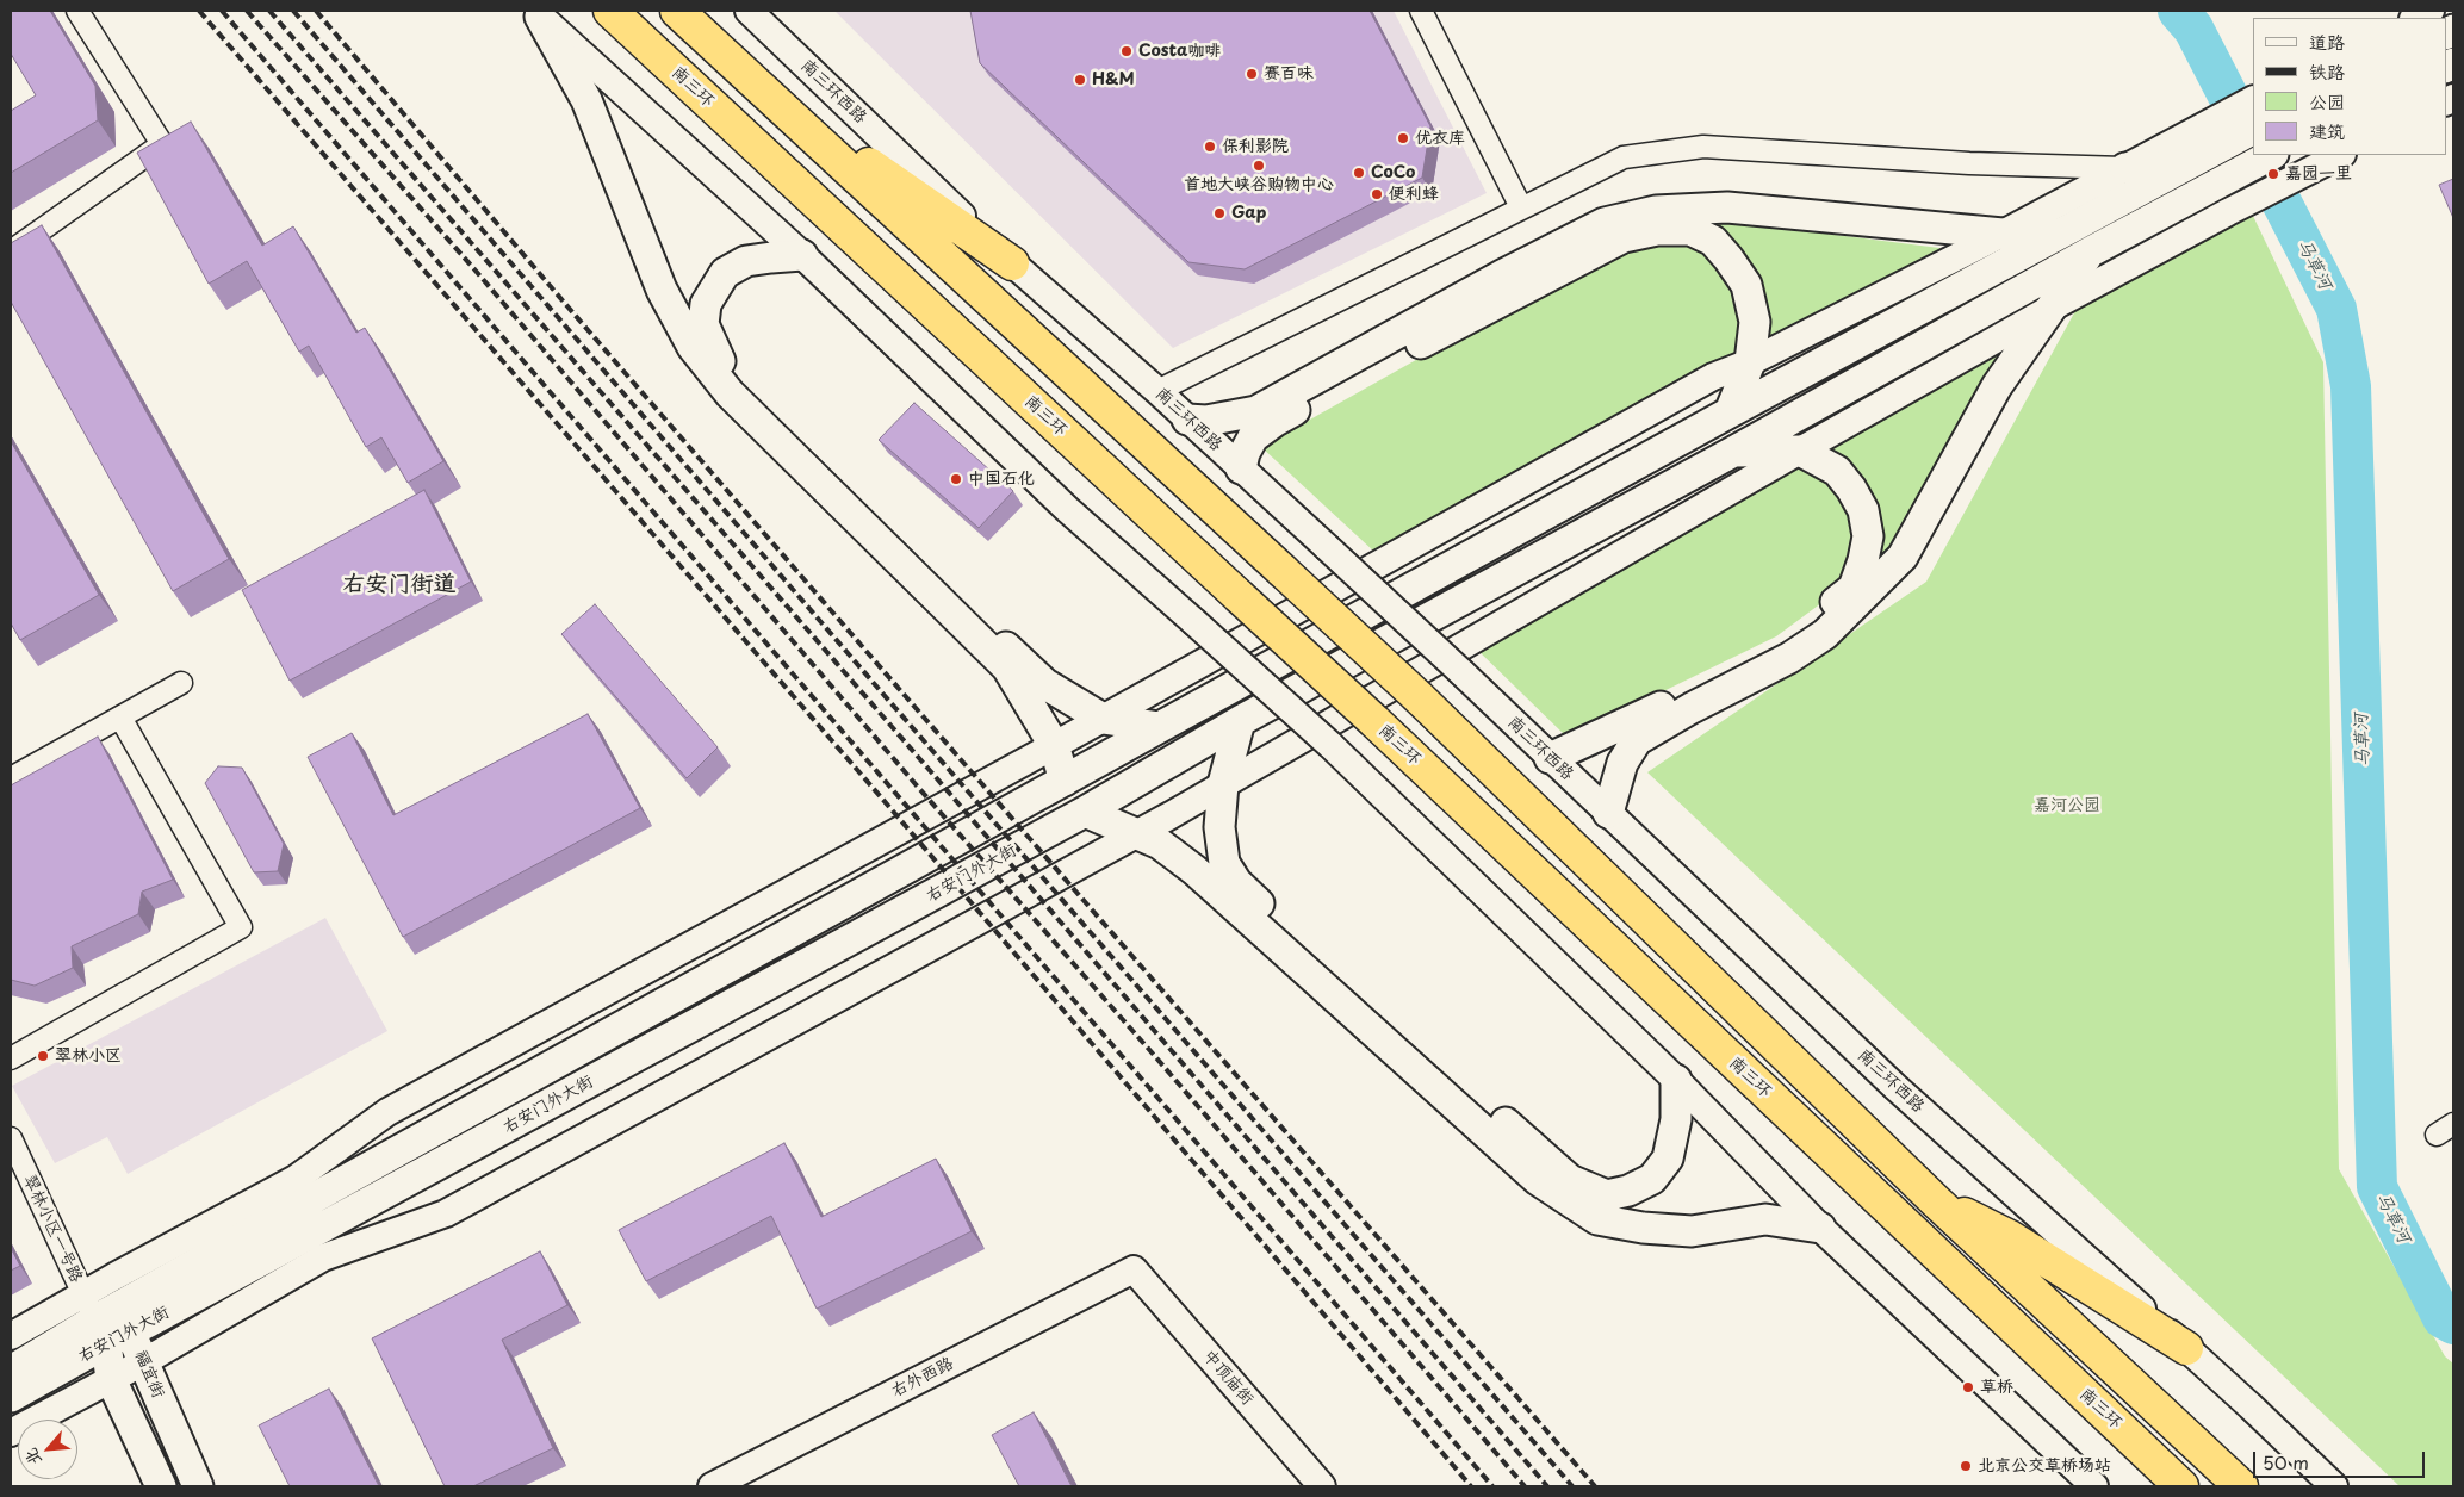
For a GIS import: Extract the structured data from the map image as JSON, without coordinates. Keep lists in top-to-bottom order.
{
  "streets": {
    "highway": ["南三环"],
    "main road": ["右安门外大街", "福宜街"],
    "street": [
      "南三环西路",
      "翠林小区一号路",
      "右外西路",
      "中顶庙街"
    ]
  },
  "crossings": [
    ["右安门外大街", "翠林小区一号路"],
    ["右安门外大街", "福宜街"],
    ["翠林小区一号路", "福宜街"],
    ["右外西路", "中顶庙街"]
  ],
  "districts": ["右安门街道"],
  "water": ["马草河"],
  "parks": ["嘉河公园"],
  "places": [
    "Costa咖啡",
    "赛百味",
    "H&M",
    "优衣库",
    "保利影院",
    "首地大峡谷购物中心",
    "CoCo",
    "嘉园一里",
    "便利蜂",
    "Gap",
    "中国石化",
    "翠林小区",
    "草桥",
    "北京公交草桥场站"
  ],
  "legend": [
    "道路",
    "铁路",
    "公园",
    "建筑"
  ],
  "scale_bar": "50 m",
  "north": "bottom left"
}
